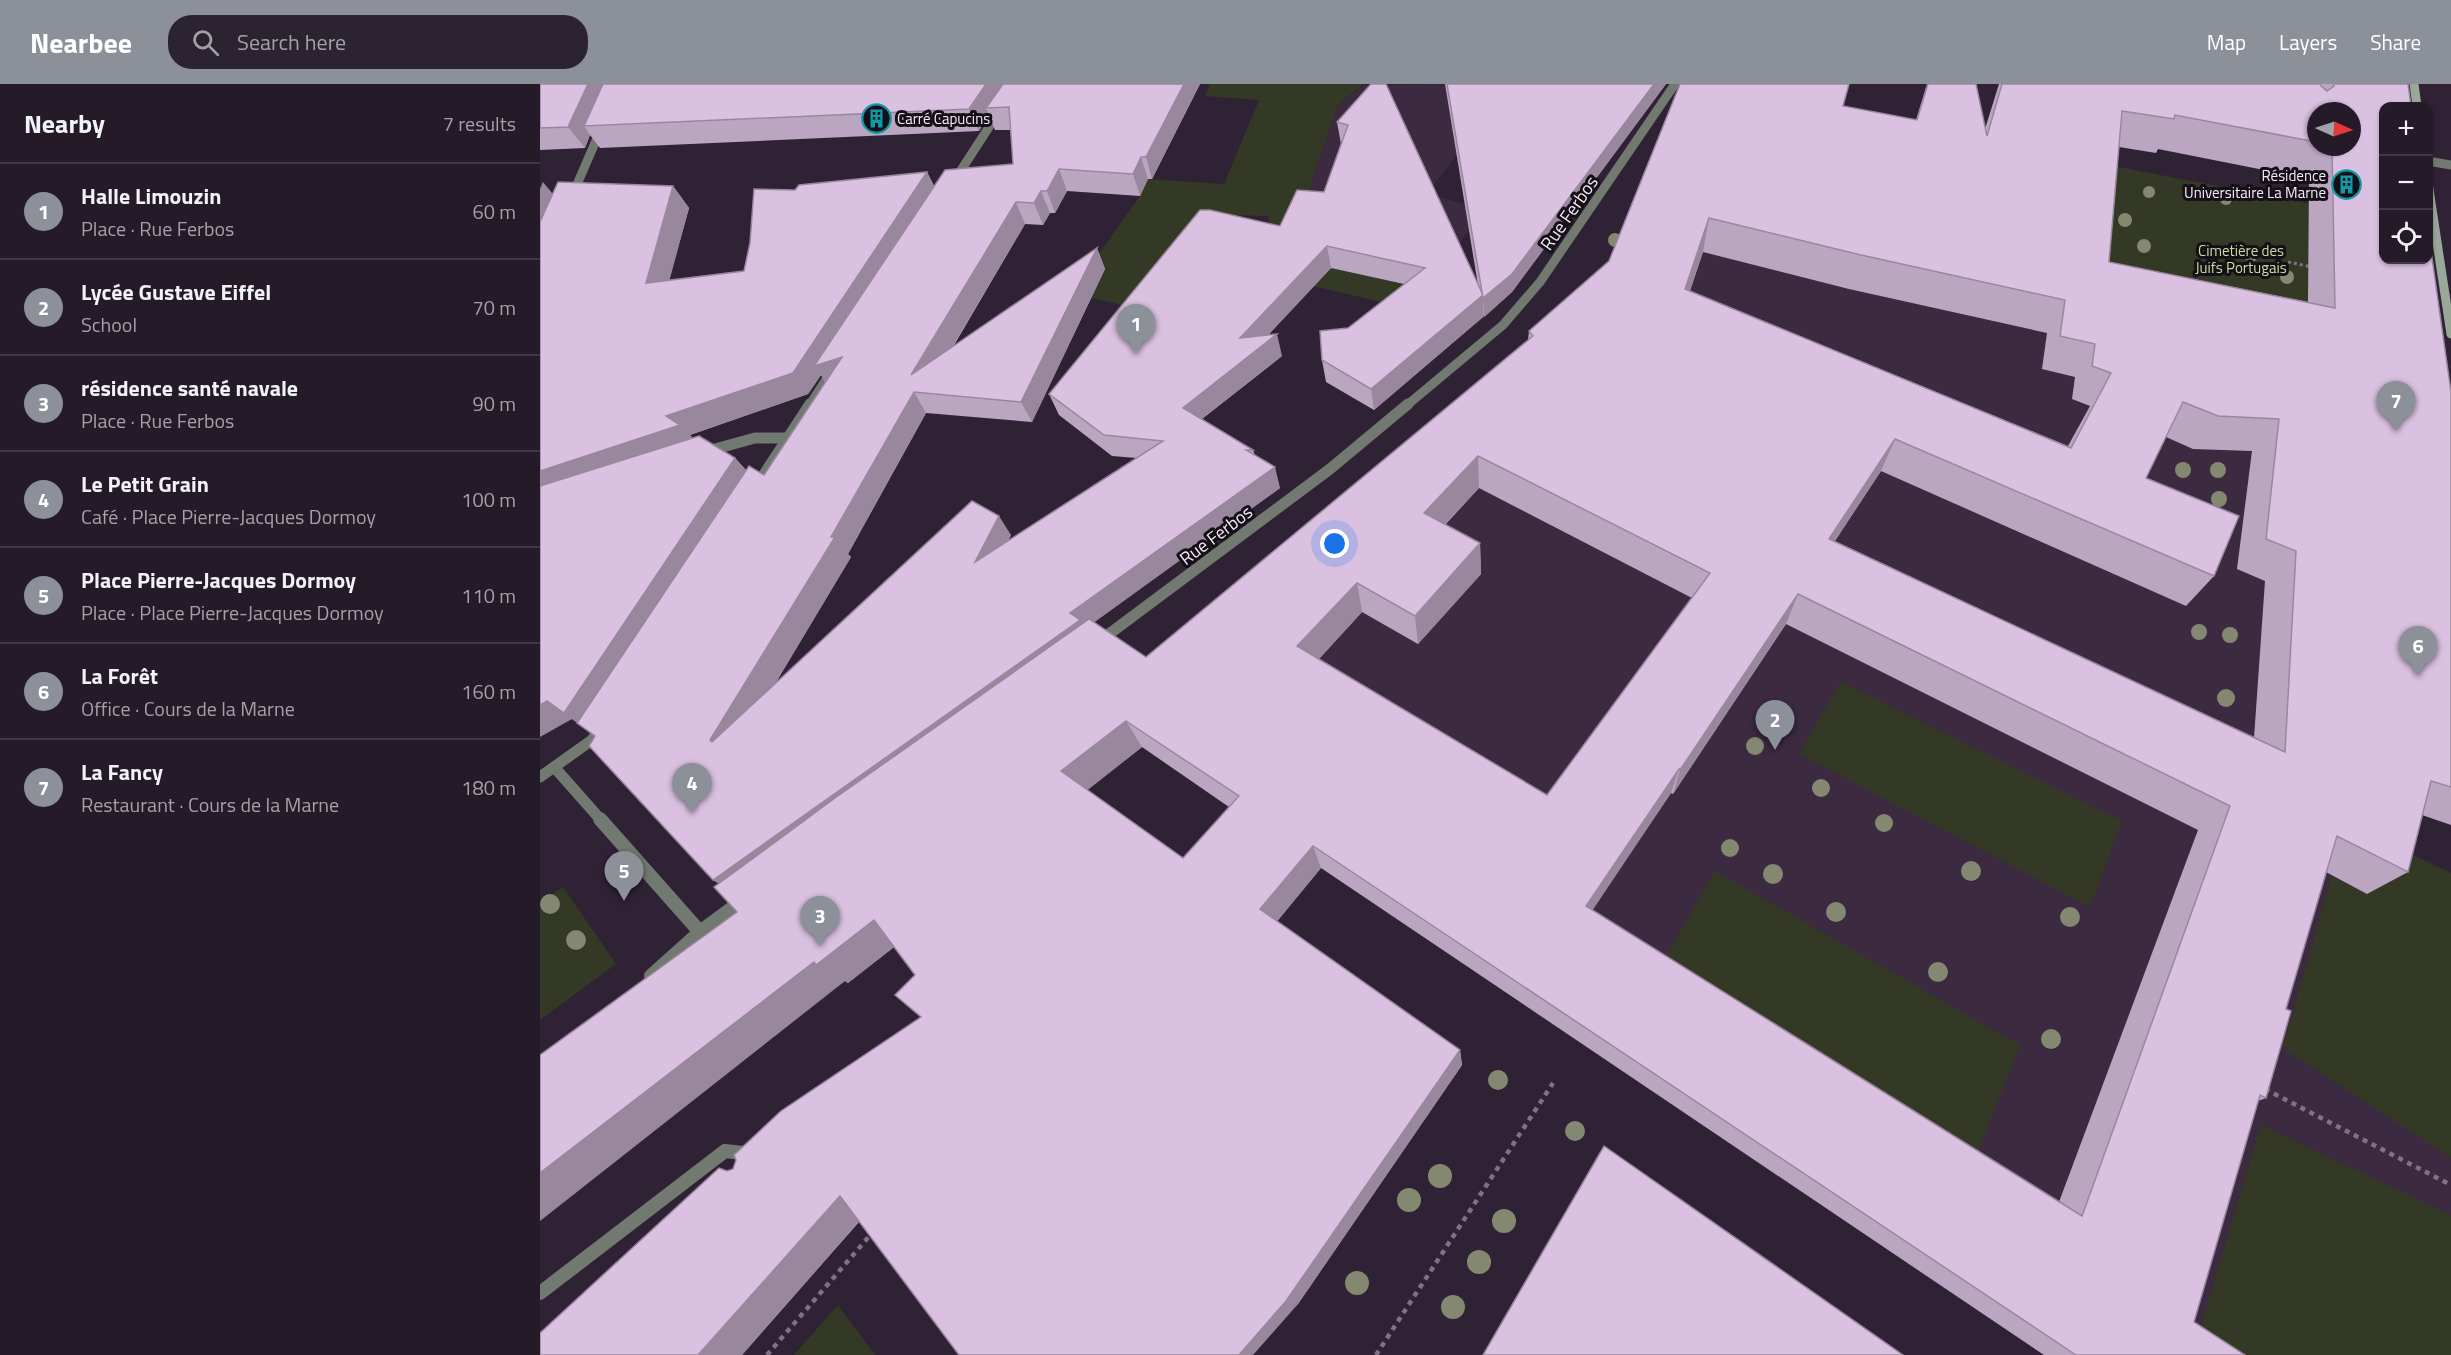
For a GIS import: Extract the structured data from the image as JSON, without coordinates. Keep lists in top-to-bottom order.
{
  "streets": {
    "street": ["Rue Ferbos"]
  },
  "parks": ["Cimetière des Juifs Portugais"],
  "places": {
    "building": ["Carré Capucins", "Résidence Universitaire La Marne"]
  },
  "north": "right",
  "page": {
    "header": "Nearbee",
    "search": "Search here",
    "nav": ["Map", "Layers", "Share"],
    "heading": ["Nearby", "7 results"],
    "map_buttons": ["+", "−"],
    "list": [
      {
        "mark": "1",
        "name": "Halle Limouzin",
        "note": "Place · Rue Ferbos",
        "value": "60 m"
      },
      {
        "mark": "2",
        "name": "Lycée Gustave Eiffel",
        "note": "School",
        "value": "70 m"
      },
      {
        "mark": "3",
        "name": "résidence santé navale",
        "note": "Place · Rue Ferbos",
        "value": "90 m"
      },
      {
        "mark": "4",
        "name": "Le Petit Grain",
        "note": "Café · Place Pierre-Jacques Dormoy",
        "value": "100 m"
      },
      {
        "mark": "5",
        "name": "Place Pierre-Jacques Dormoy",
        "note": "Place · Place Pierre-Jacques Dormoy",
        "value": "110 m"
      },
      {
        "mark": "6",
        "name": "La Forêt",
        "note": "Office · Cours de la Marne",
        "value": "160 m"
      },
      {
        "mark": "7",
        "name": "La Fancy",
        "note": "Restaurant · Cours de la Marne",
        "value": "180 m"
      }
    ],
    "pins": [
      "1",
      "7",
      "6",
      "2",
      "4",
      "5",
      "3"
    ]
  }
}
